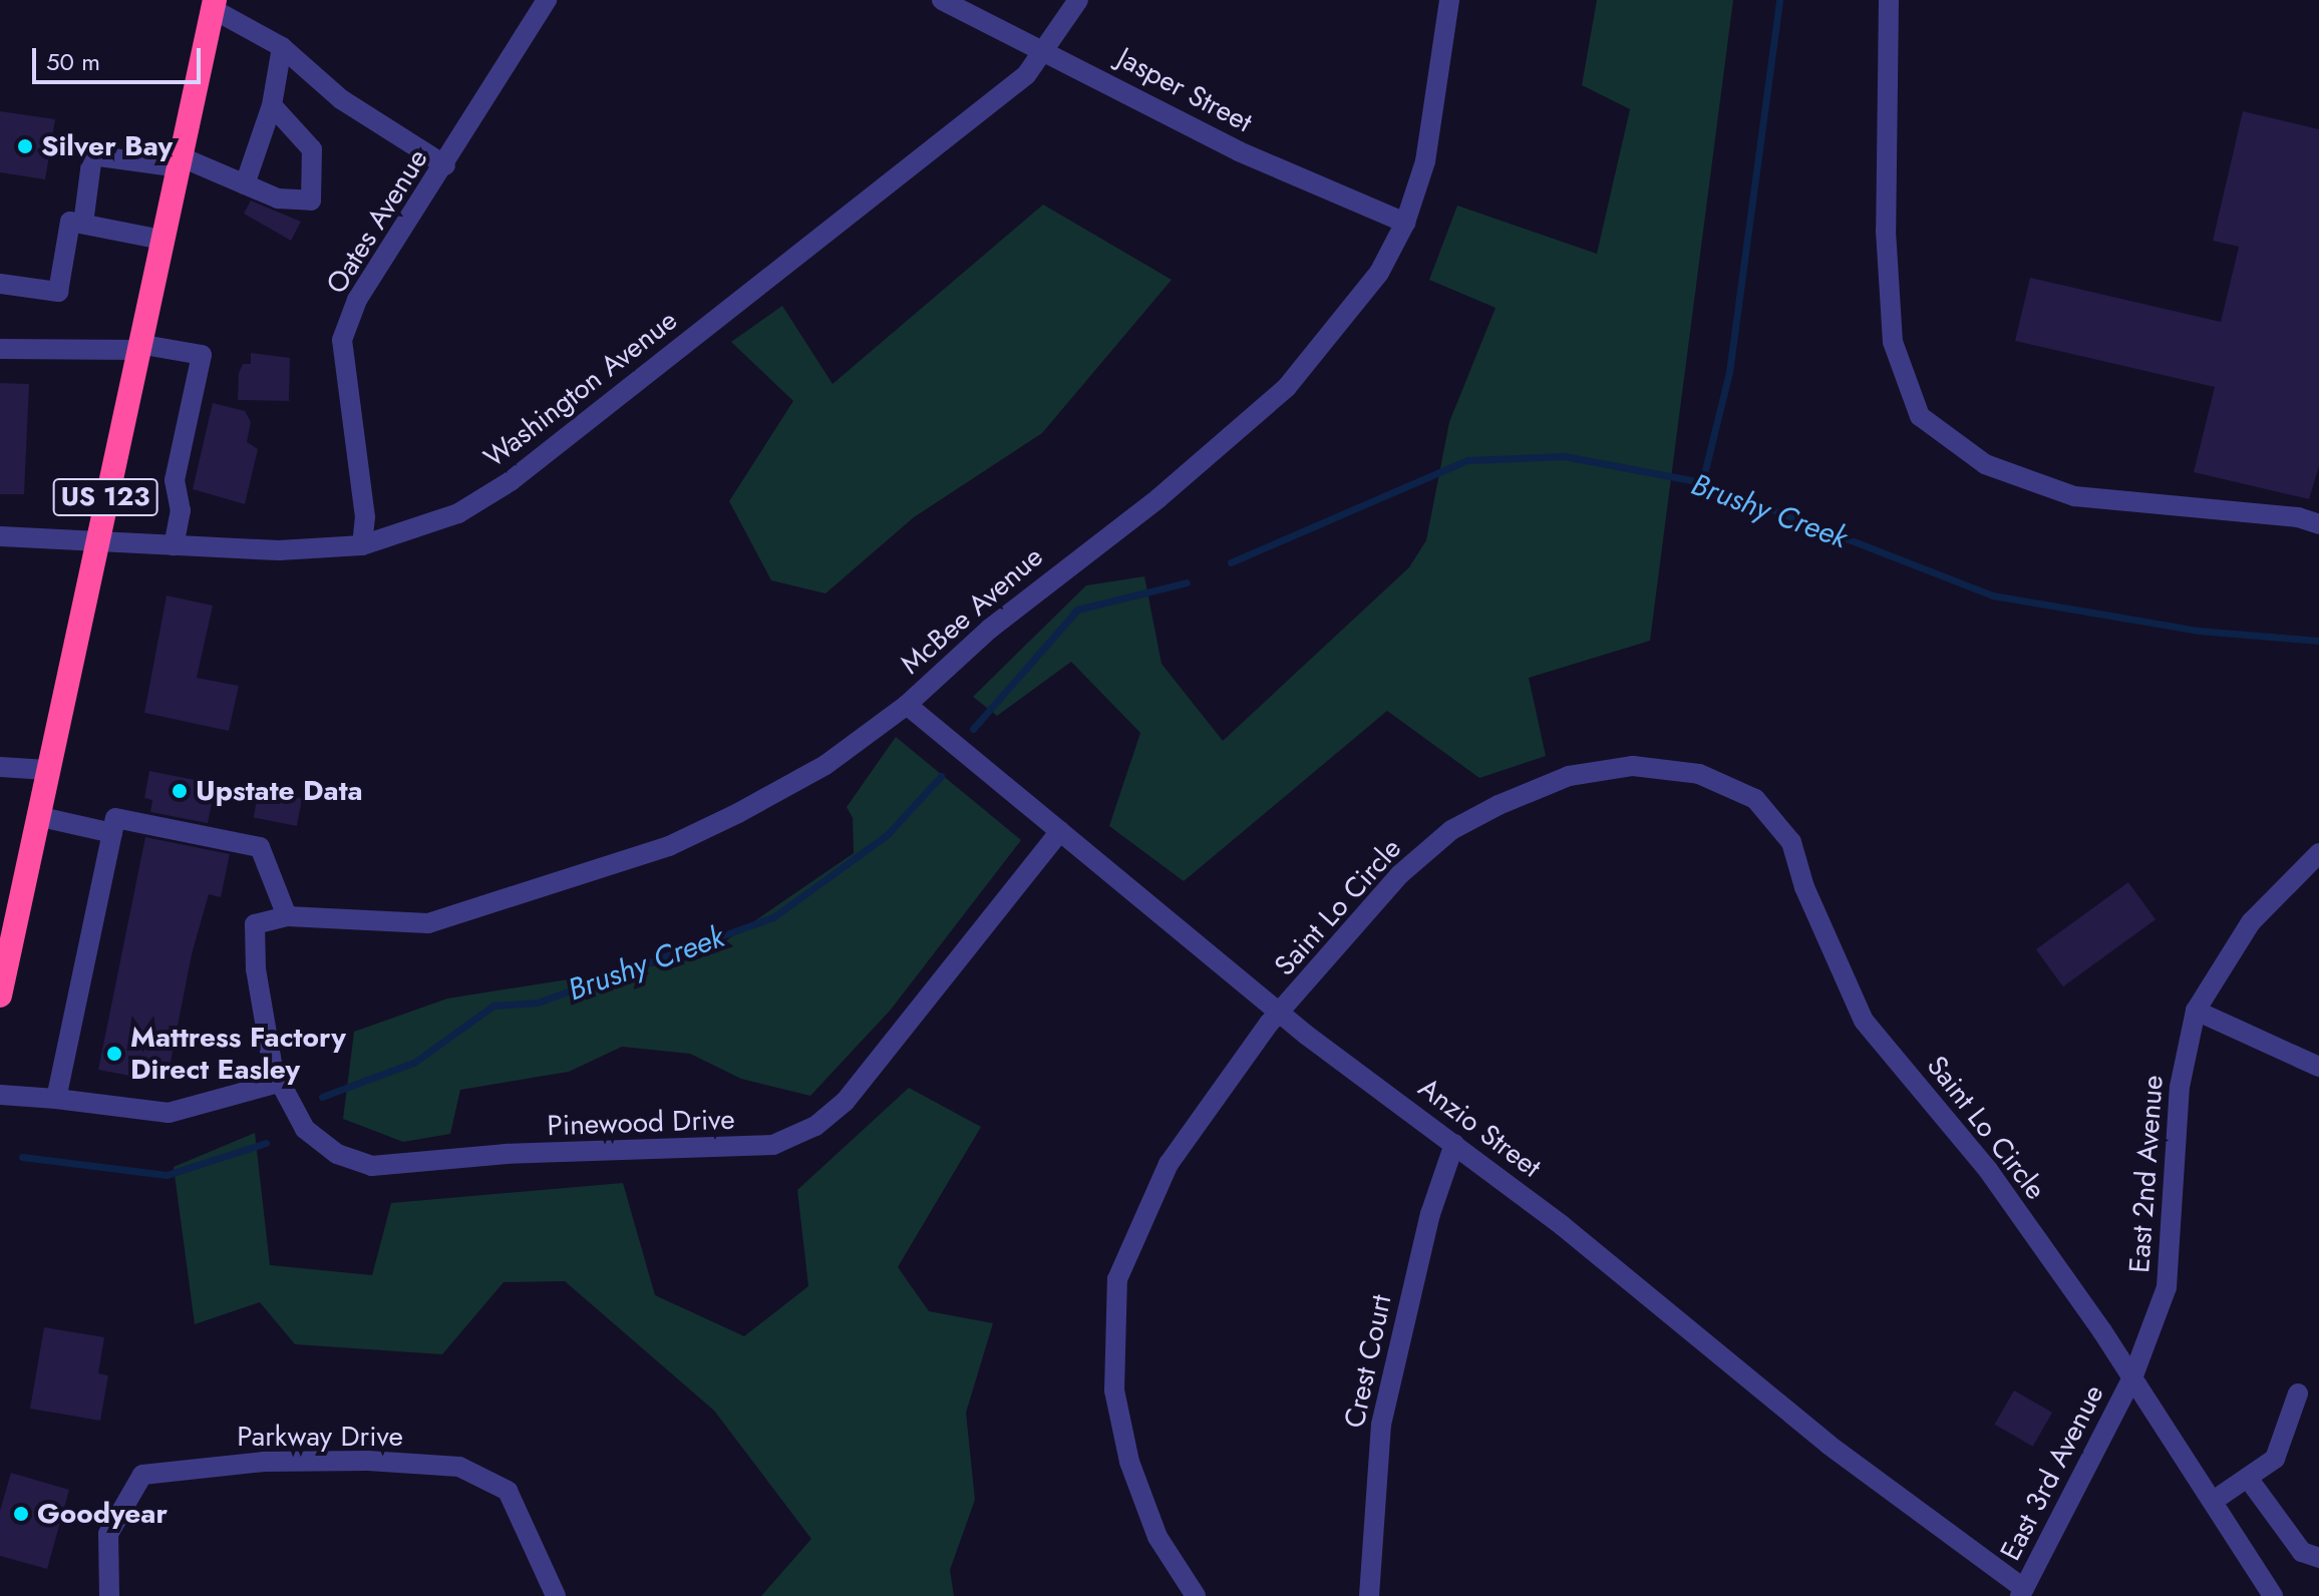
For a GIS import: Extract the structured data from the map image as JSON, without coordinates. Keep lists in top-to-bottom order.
{
  "streets": {
    "highway": ["US 123"],
    "street": [
      "Jasper Street",
      "Oates Avenue",
      "Washington Avenue",
      "McBee Avenue",
      "Saint Lo Circle",
      "Pinewood Drive",
      "Anzio Street",
      "East 2nd Avenue",
      "Crest Court",
      "Parkway Drive",
      "East 3rd Avenue"
    ]
  },
  "crossings": [
    ["Jasper Street", "Washington Avenue"],
    ["Jasper Street", "McBee Avenue"],
    ["Oates Avenue", "Washington Avenue"],
    ["Washington Avenue", "US 123"],
    ["McBee Avenue", "Pinewood Drive"],
    ["McBee Avenue", "Anzio Street"],
    ["Saint Lo Circle", "Anzio Street"],
    ["Saint Lo Circle", "East 2nd Avenue"],
    ["Saint Lo Circle", "East 3rd Avenue"],
    ["Pinewood Drive", "Anzio Street"],
    ["Anzio Street", "Crest Court"],
    ["Anzio Street", "East 3rd Avenue"],
    ["East 2nd Avenue", "East 3rd Avenue"]
  ],
  "water": ["Brushy Creek"],
  "places": [
    "Silver Bay",
    "Upstate Data",
    "Mattress Factory Direct Easley",
    "Goodyear"
  ],
  "scale_bar": "50 m"
}
